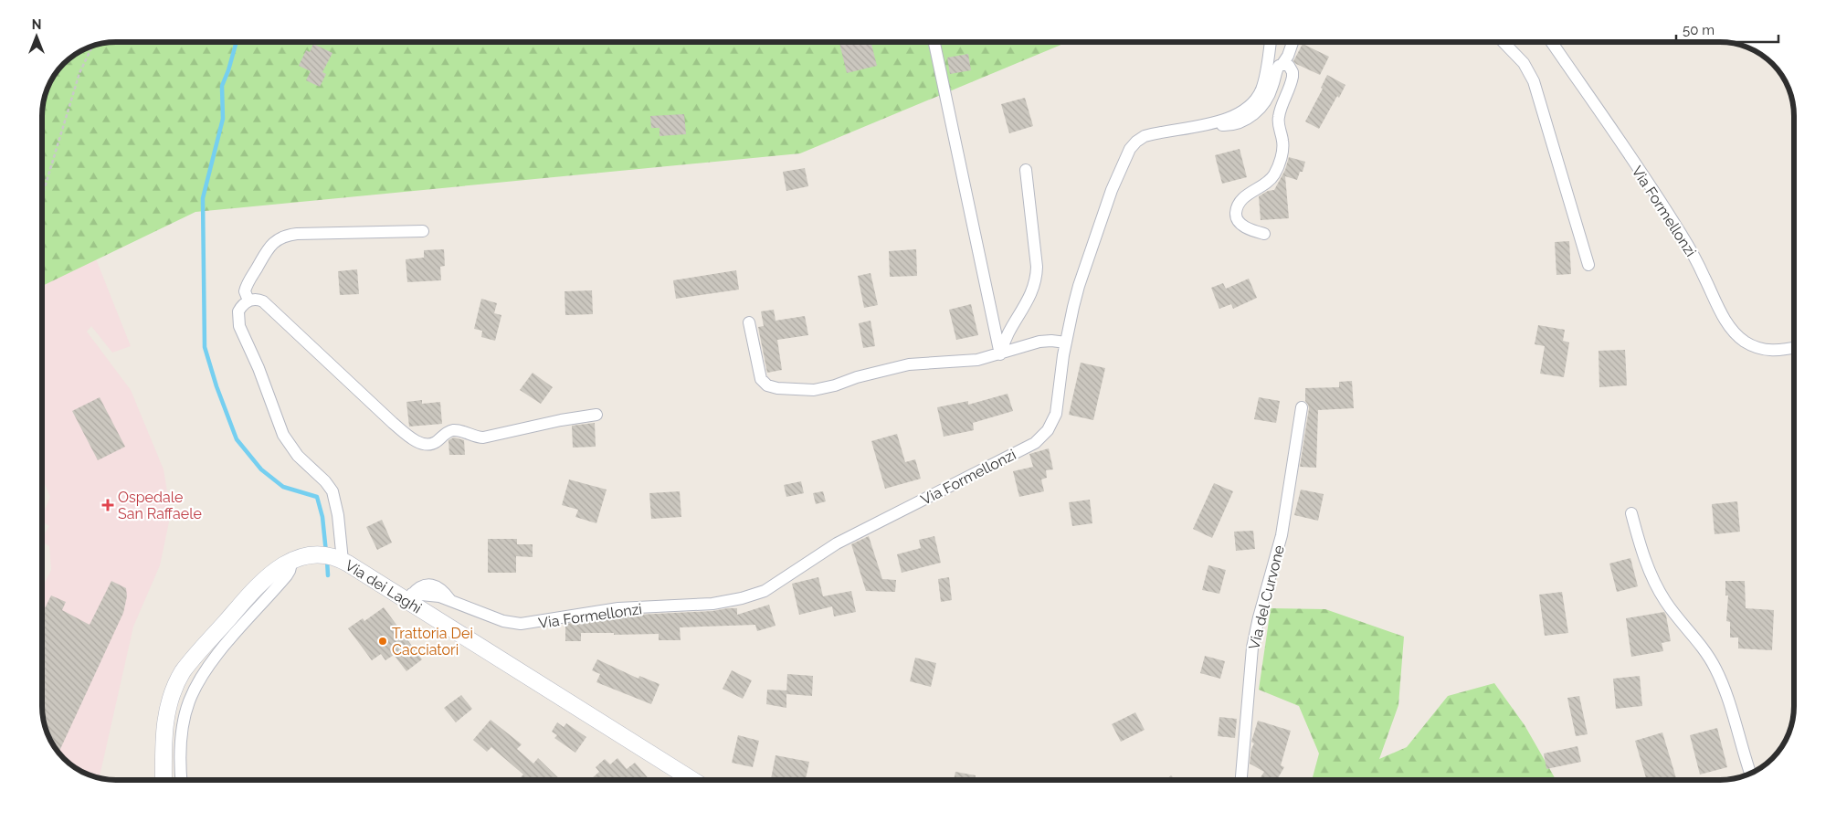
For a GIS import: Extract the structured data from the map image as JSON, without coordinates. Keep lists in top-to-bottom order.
{
  "streets": {
    "main road": ["Via dei Laghi"],
    "street": ["Via Formellonzi", "Via del Curvone"]
  },
  "crossings": [
    ["Via Formellonzi", "Via dei Laghi"]
  ],
  "places": {
    "health": ["Ospedale San Raffaele"],
    "other": ["Trattoria Dei Cacciatori"]
  },
  "scale_bar": "50 m",
  "north": "top"
}
